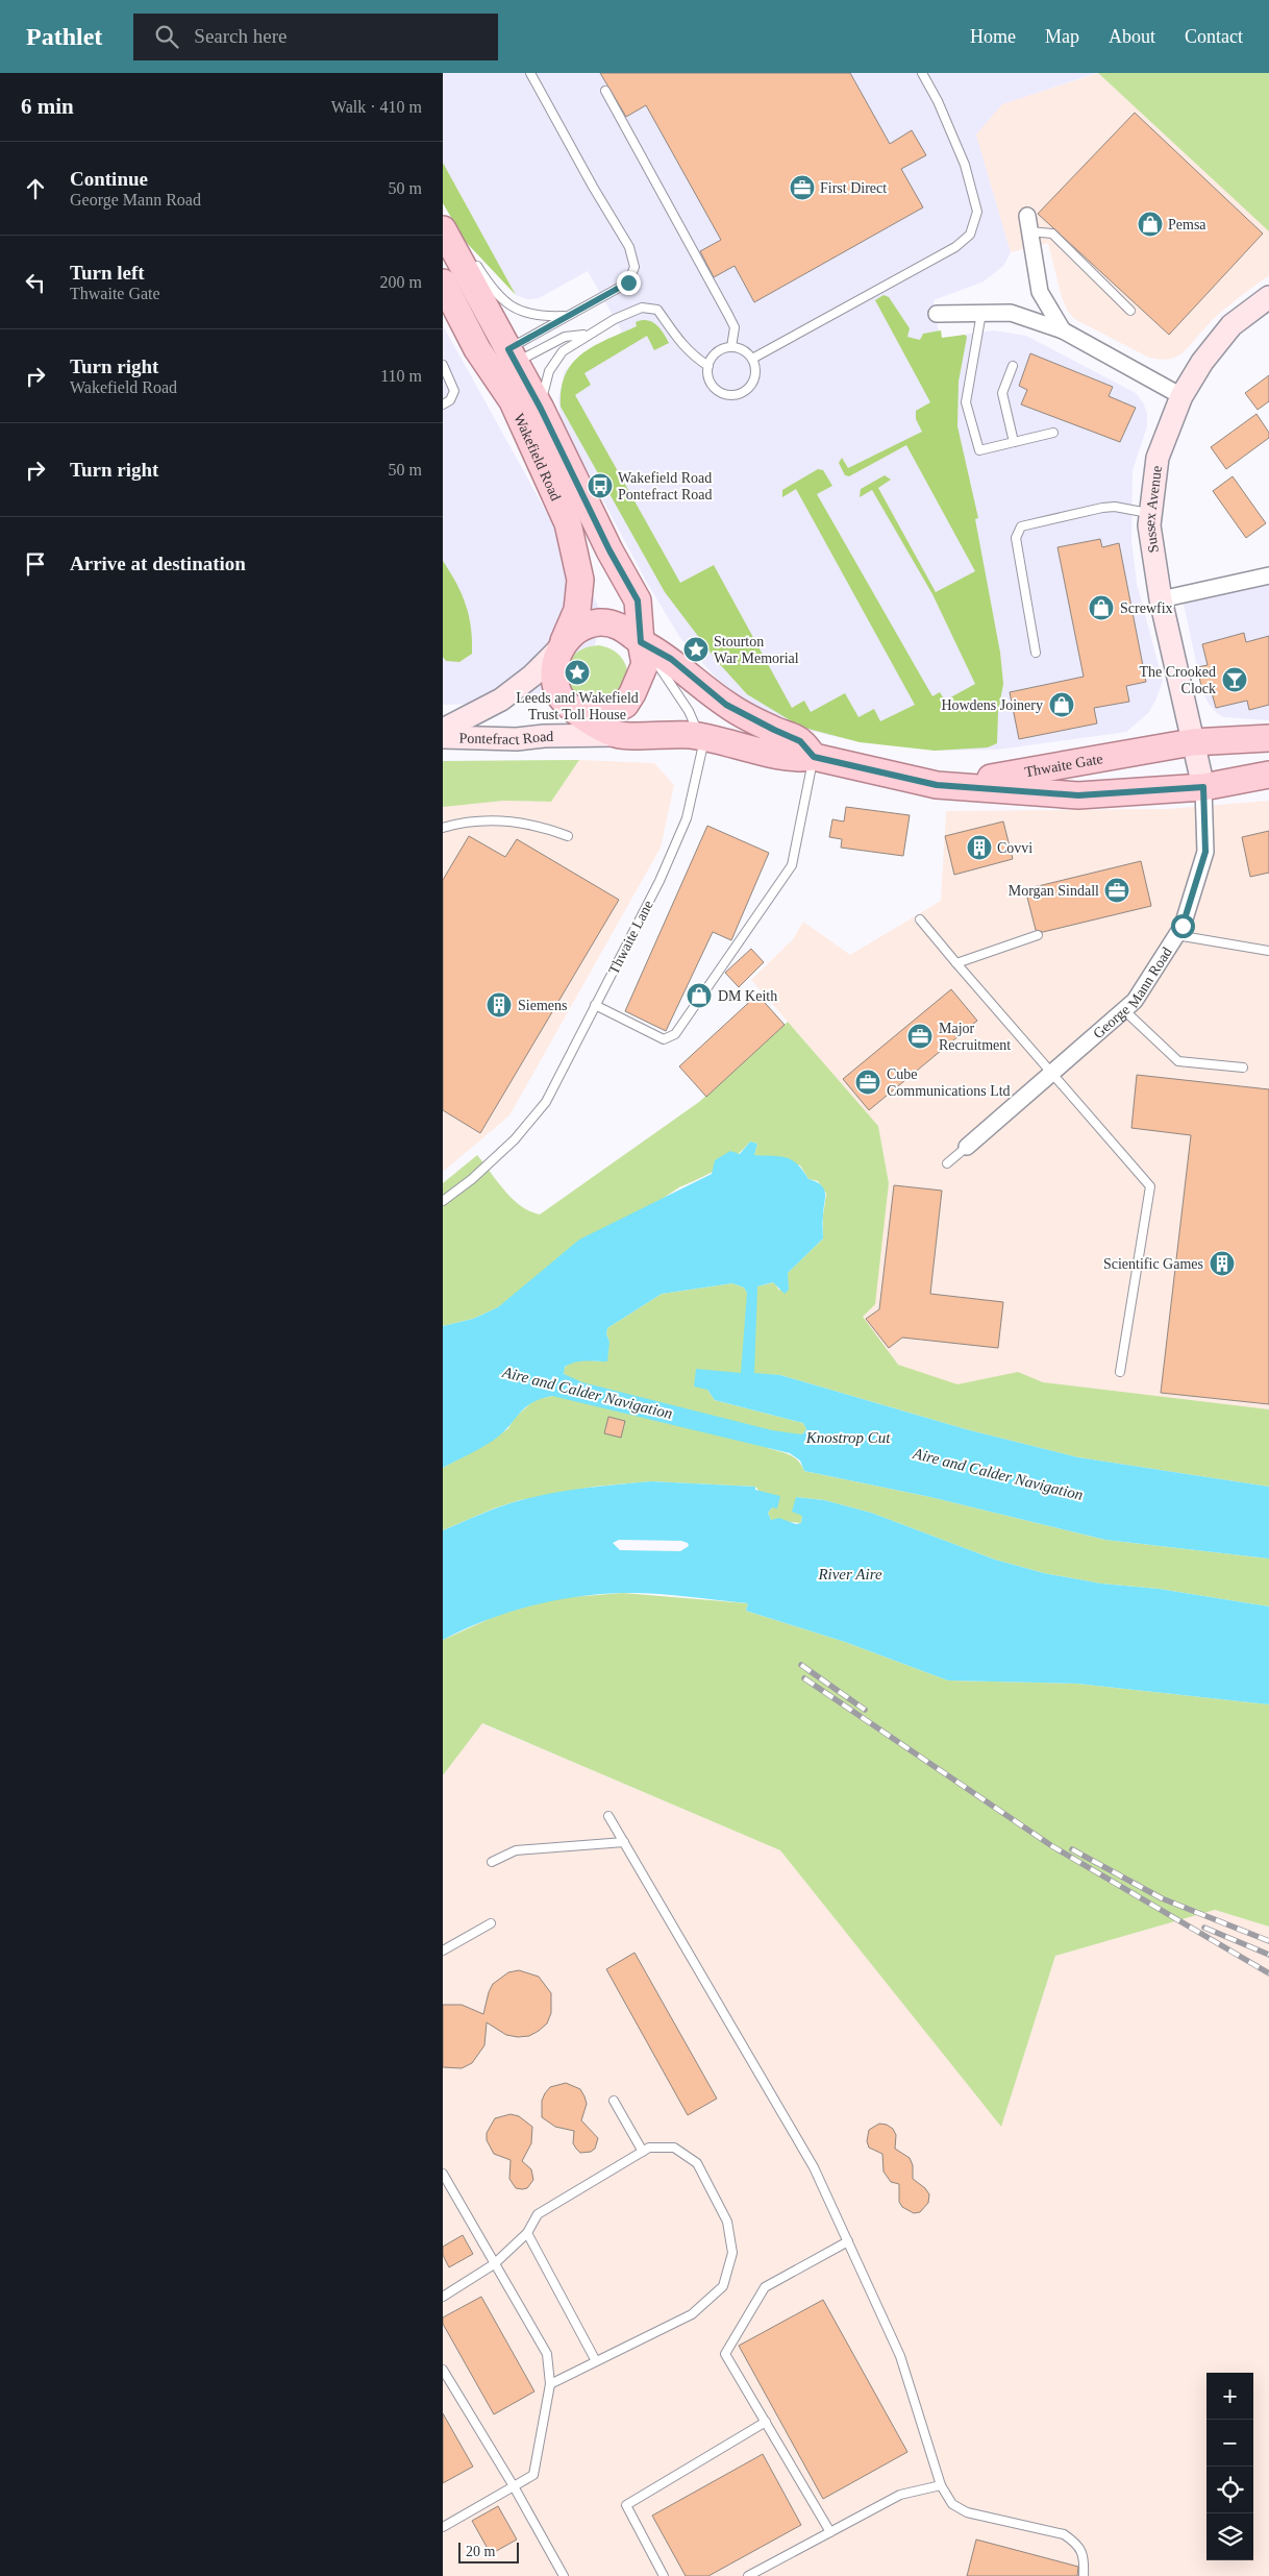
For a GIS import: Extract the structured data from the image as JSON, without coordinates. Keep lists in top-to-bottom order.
{
  "streets": {
    "main road": ["Wakefield Road", "Thwaite Gate"],
    "street": ["Sussex Avenue", "Pontefract Road", "George Mann Road"],
    "lane": ["Thwaite Lane"]
  },
  "crossings": [
    ["Wakefield Road", "Pontefract Road"],
    ["Wakefield Road", "Thwaite Gate"],
    ["Sussex Avenue", "Thwaite Gate"],
    ["Sussex Avenue", "George Mann Road"],
    ["Pontefract Road", "Thwaite Gate"],
    ["Thwaite Gate", "Thwaite Lane"],
    ["Thwaite Gate", "George Mann Road"]
  ],
  "water": ["Aire and Calder Navigation", "Knostrop Cut", "River Aire"],
  "places": {
    "office": [
      "First Direct",
      "Morgan Sindall",
      "Major Recruitment",
      "Cube Communications Ltd"
    ],
    "shop": [
      "Pemsa",
      "Screwfix",
      "Howdens Joinery",
      "DM Keith"
    ],
    "bus stop": ["Wakefield Road Pontefract Road"],
    "place": ["Stourton War Memorial", "Leeds and Wakefield Trust Toll House"],
    "bar": ["The Crooked Clock"],
    "building": ["Covvi", "Siemens", "Scientific Games"]
  },
  "scale_bar": "20 m",
  "page": {
    "header": "Pathlet",
    "search": "Search here",
    "nav": [
      "Home",
      "Map",
      "About",
      "Contact"
    ],
    "heading": ["6 min", "Walk · 410 m"],
    "list": [
      ["Continue", "George Mann Road", "50 m"],
      ["Turn left", "Thwaite Gate", "200 m"],
      ["Turn right", "Wakefield Road", "110 m"],
      ["Turn right", "50 m"],
      "Arrive at destination"
    ],
    "map_buttons": ["+", "−"],
    "scale": "20 m"
  }
}
